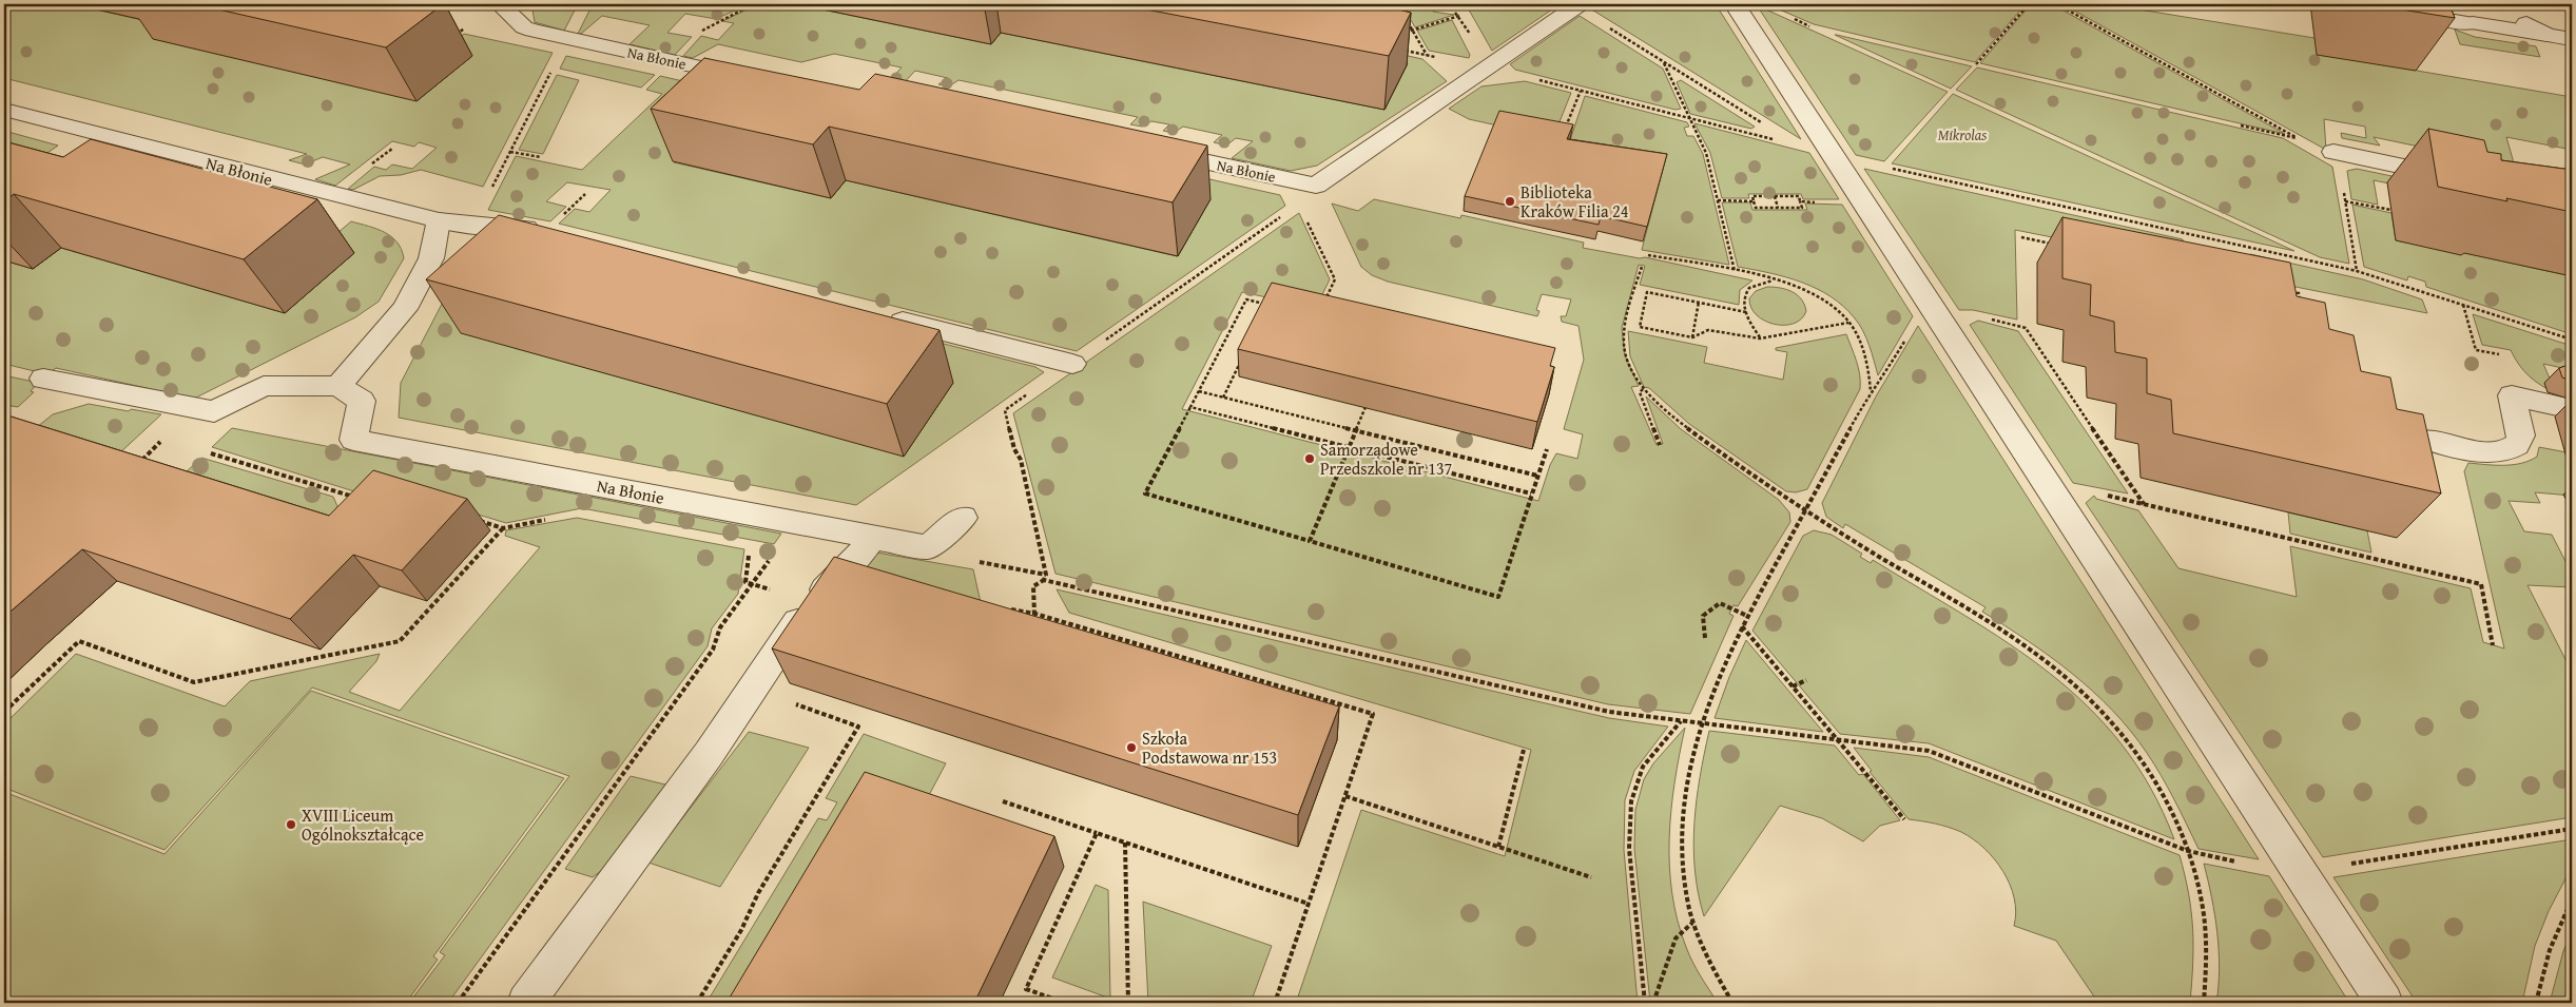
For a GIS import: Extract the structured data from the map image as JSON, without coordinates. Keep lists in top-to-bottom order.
{
  "streets": {
    "street": ["Na Błonie"]
  },
  "parks": ["Mikrolas"],
  "places": [
    "Biblioteka Kraków Filia 24",
    "Samorządowe Przedszkole nr 137",
    "Szkoła Podstawowa nr 153",
    "XVIII Liceum Ogólnokształcące"
  ]
}
